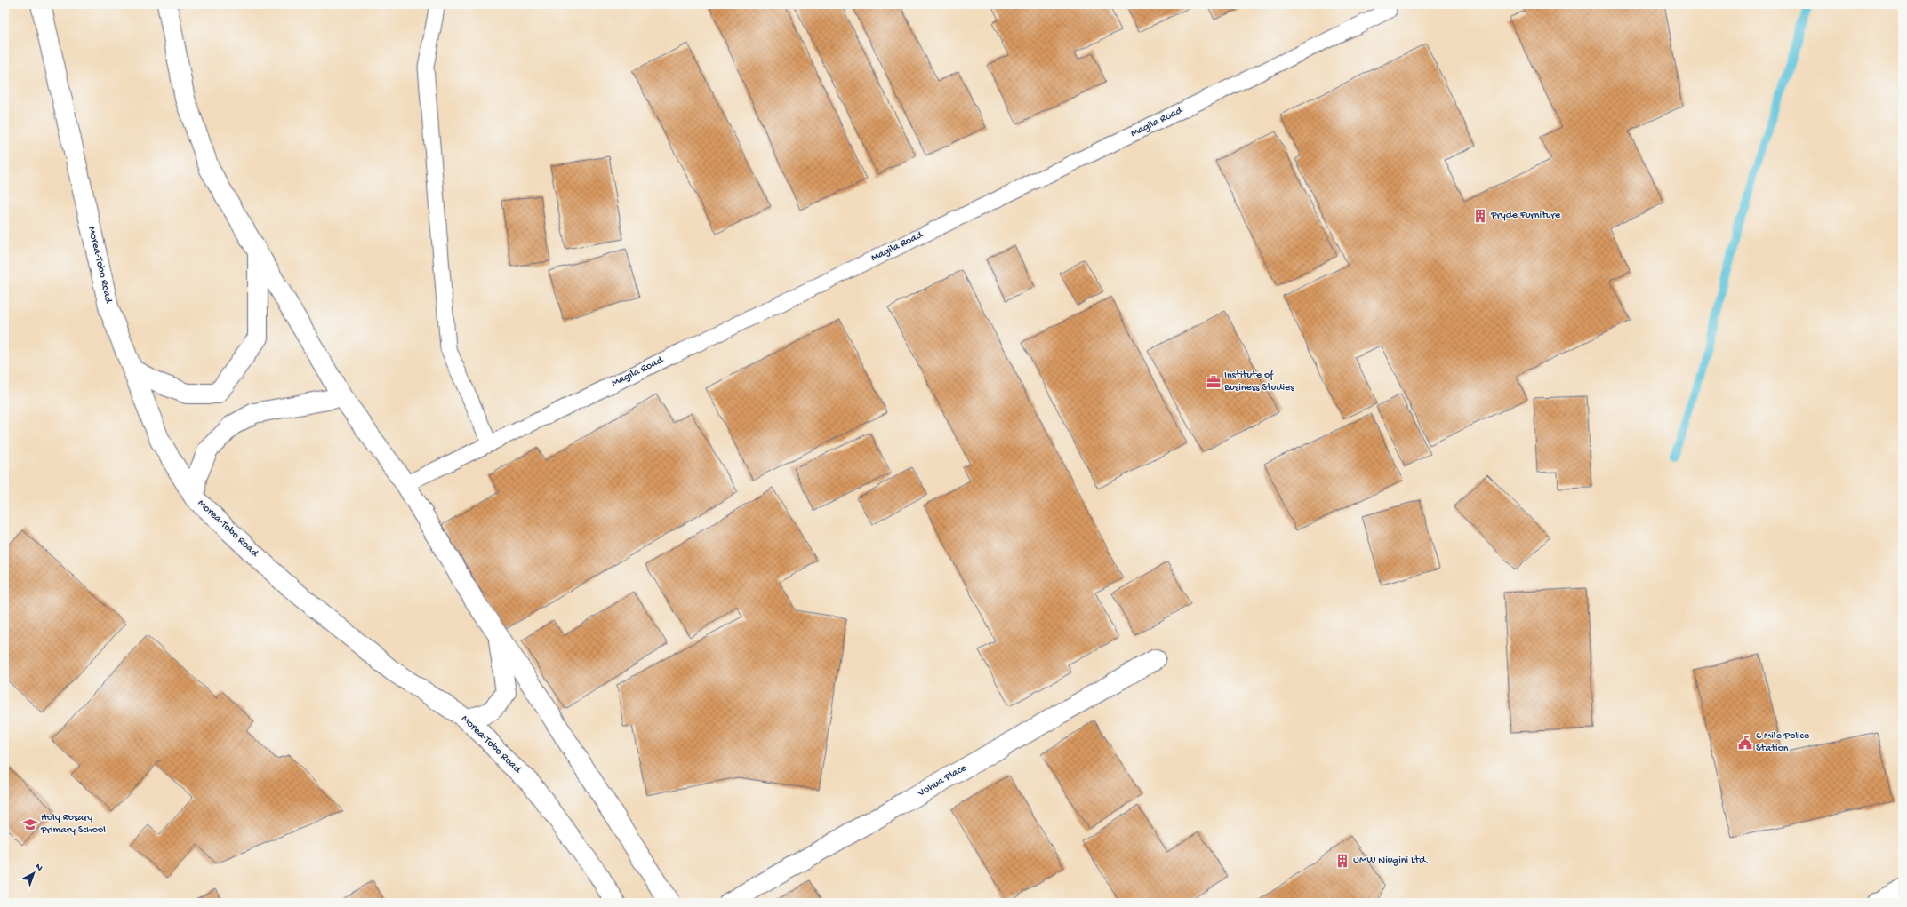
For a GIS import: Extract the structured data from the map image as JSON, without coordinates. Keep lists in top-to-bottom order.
{
  "streets": {
    "main road": ["Morea-Tobo Road", "Vohua Place"],
    "lane": ["Magila Road"]
  },
  "places": {
    "building": ["Pryde Furniture", "UMW Niugini Ltd."],
    "office": ["Institute of Business Studies"],
    "public building": ["6 Mile Police Station"],
    "school or university": ["Holy Rosary Primary School"]
  },
  "north": "top right"
}
